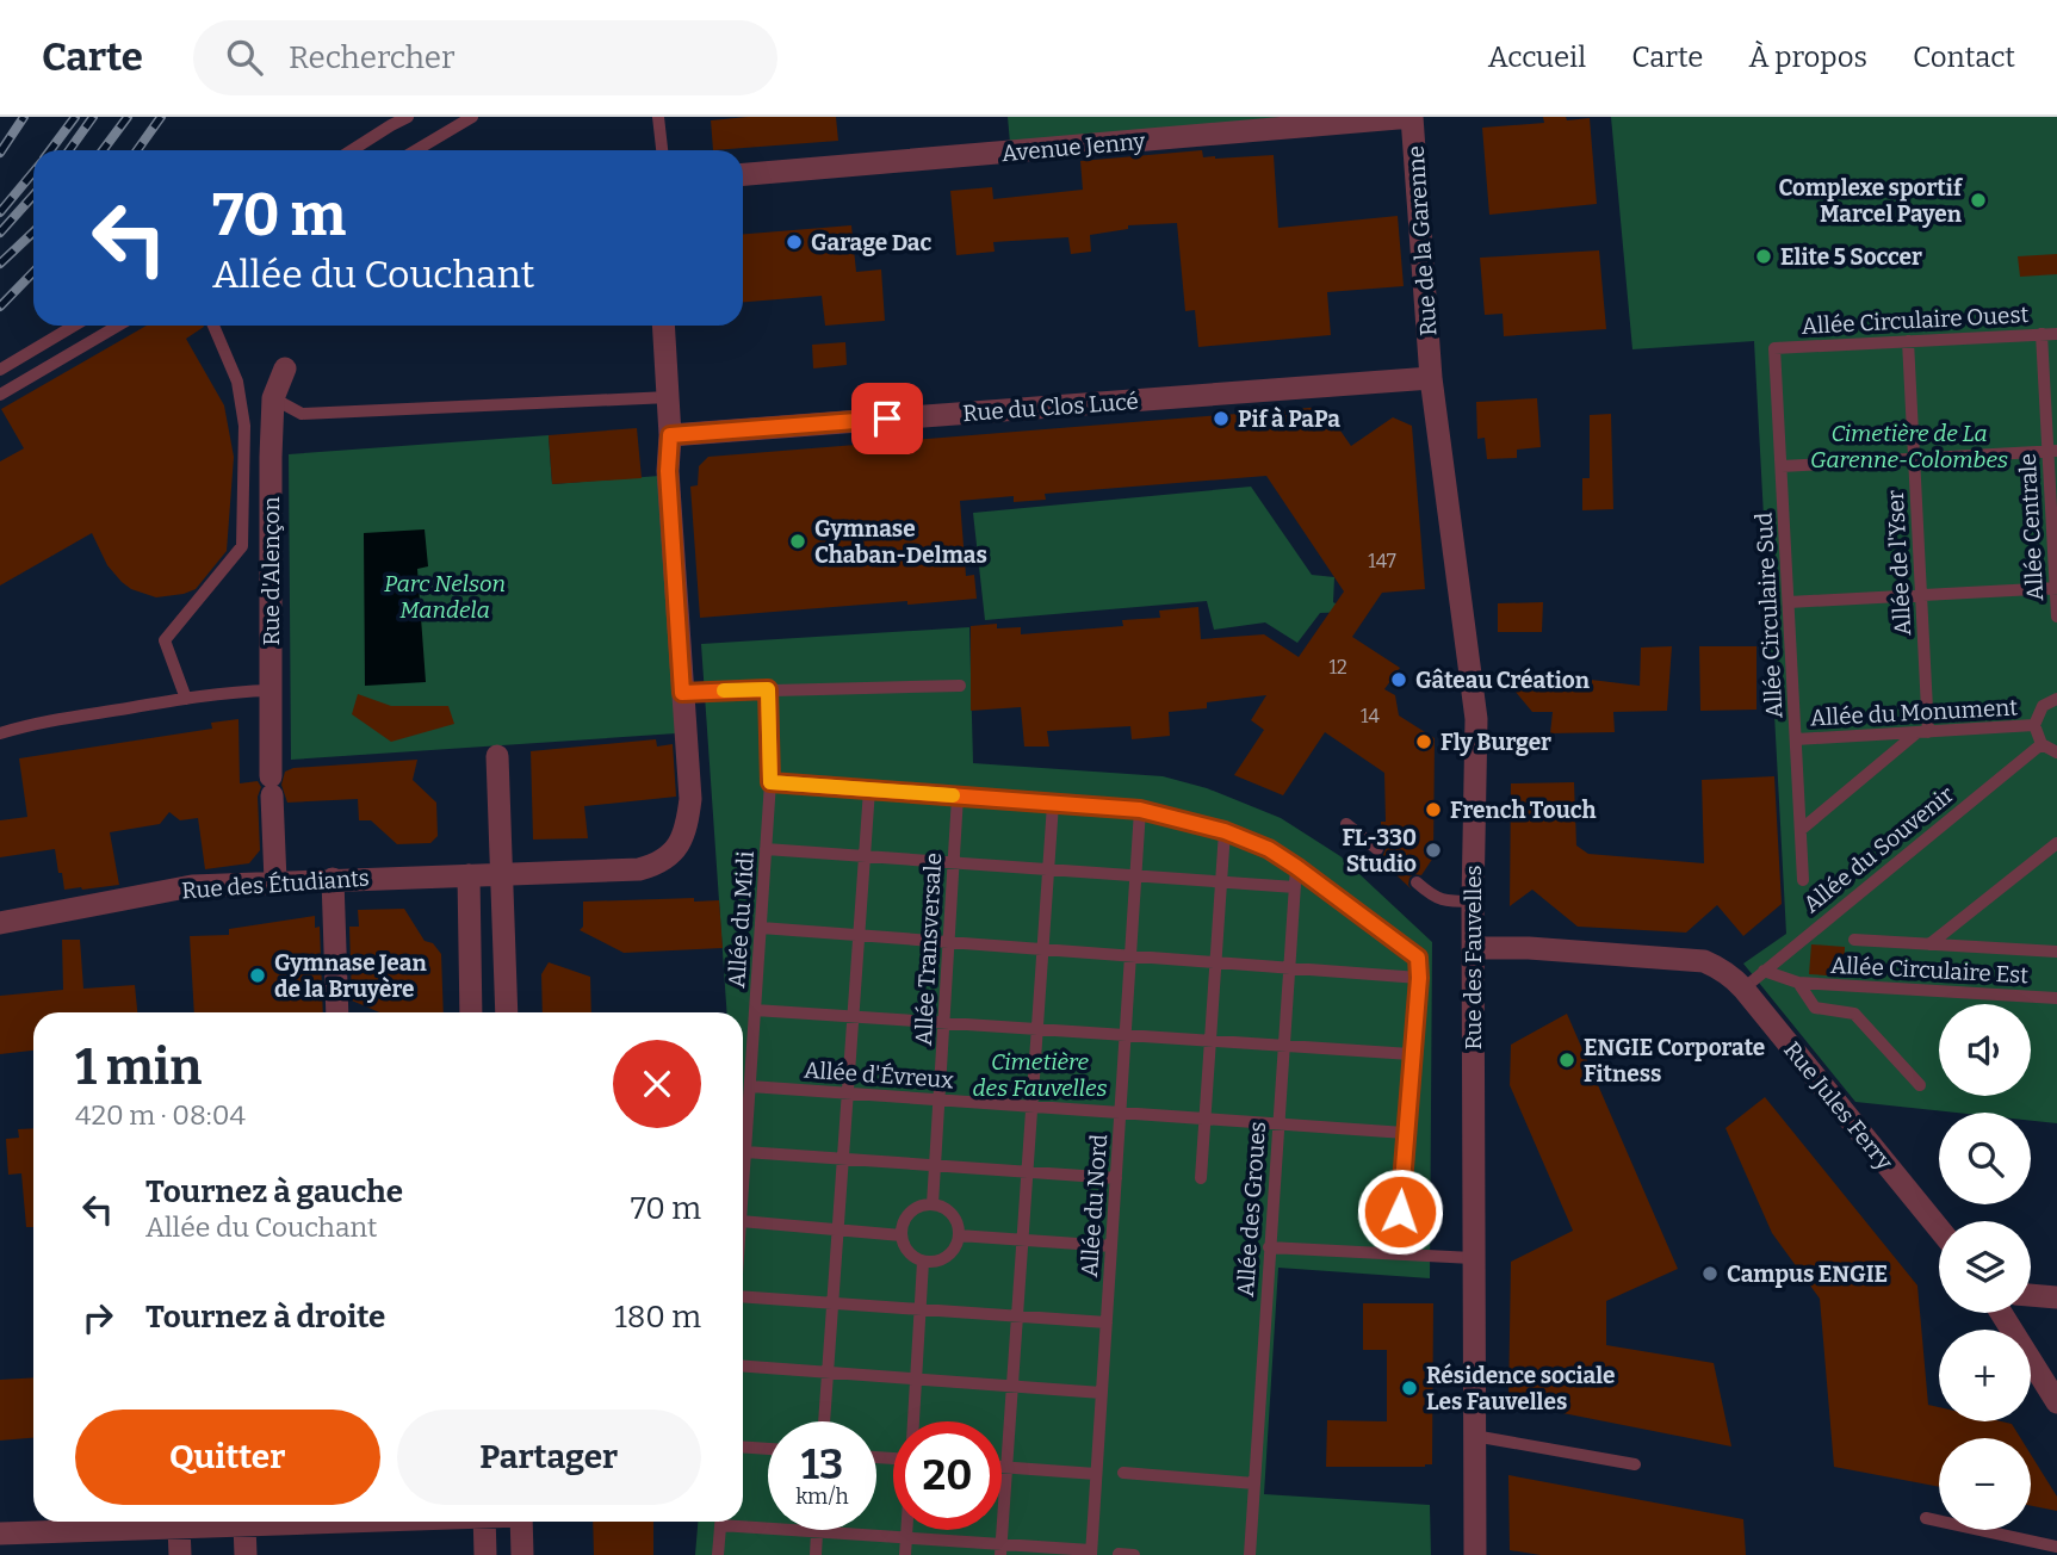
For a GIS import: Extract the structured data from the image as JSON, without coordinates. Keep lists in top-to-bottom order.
{
  "streets": {
    "street": [
      "Avenue Jenny",
      "Rue de la Garenne",
      "Rue du Clos Lucé",
      "Rue d'Alençon",
      "Rue des Étudiants",
      "Rue des Fauvelles",
      "Rue Jules Ferry"
    ],
    "lane": [
      "Allée Circulaire Ouest",
      "Allée Centrale",
      "Allée de l'Yser",
      "Allée Circulaire Sud",
      "Allée du Monument",
      "Allée du Souvenir",
      "Allée du Midi",
      "Allée Transversale",
      "Allée Circulaire Est",
      "Allée d'Évreux",
      "Allée du Nord",
      "Allée des Groues"
    ]
  },
  "crossings": [
    ["Avenue Jenny", "Rue de la Garenne"],
    ["Rue de la Garenne", "Rue du Clos Lucé"],
    ["Rue de la Garenne", "Rue des Fauvelles"],
    ["Allée Circulaire Ouest", "Allée Centrale"],
    ["Allée Circulaire Ouest", "Allée de l'Yser"],
    ["Allée Circulaire Ouest", "Allée Circulaire Sud"],
    ["Rue du Clos Lucé", "Rue des Étudiants"],
    ["Rue du Clos Lucé", "Rue des Fauvelles"],
    ["Allée de l'Yser", "Allée du Monument"],
    ["Rue d'Alençon", "Rue des Étudiants"],
    ["Allée Circulaire Sud", "Allée du Monument"],
    ["Allée du Souvenir", "Rue Jules Ferry"],
    ["Allée du Midi", "Allée d'Évreux"],
    ["Allée Transversale", "Allée d'Évreux"],
    ["Rue des Fauvelles", "Rue Jules Ferry"],
    ["Allée d'Évreux", "Allée du Nord"],
    ["Allée d'Évreux", "Allée des Groues"]
  ],
  "parks": ["Cimetière de La Garenne-Colombes", "Parc Nelson Mandela", "Cimetière des Fauvelles"],
  "places": [
    "Complexe sportif Marcel Payen",
    "Garage Dac",
    "Elite 5 Soccer",
    "Pif à PaPa",
    "Gymnase Chaban-Delmas",
    "Gâteau Création",
    "Fly Burger",
    "French Touch",
    "FL-330 Studio",
    "Gymnase Jean de la Bruyère",
    "ENGIE Corporate Fitness",
    "Campus ENGIE",
    "Résidence sociale Les Fauvelles"
  ],
  "house_numbers": ["147", "12", "14"],
  "page": {
    "header": "Carte",
    "search": "Rechercher",
    "nav": [
      "Accueil",
      "Carte",
      "À propos",
      "Contact"
    ],
    "turn": ["70 m", "Allée du Couchant"],
    "map_buttons": ["+", "−"],
    "heading": ["1 min", "420 m · 08:04"],
    "list": [
      {
        "name": "Tournez à gauche",
        "note": "Allée du Couchant",
        "value": "70 m"
      },
      {
        "name": "Tournez à droite",
        "value": "180 m"
      }
    ],
    "buttons": ["Quitter", "Partager"],
    "speed": "13 km/h",
    "limit": "20"
  }
}
